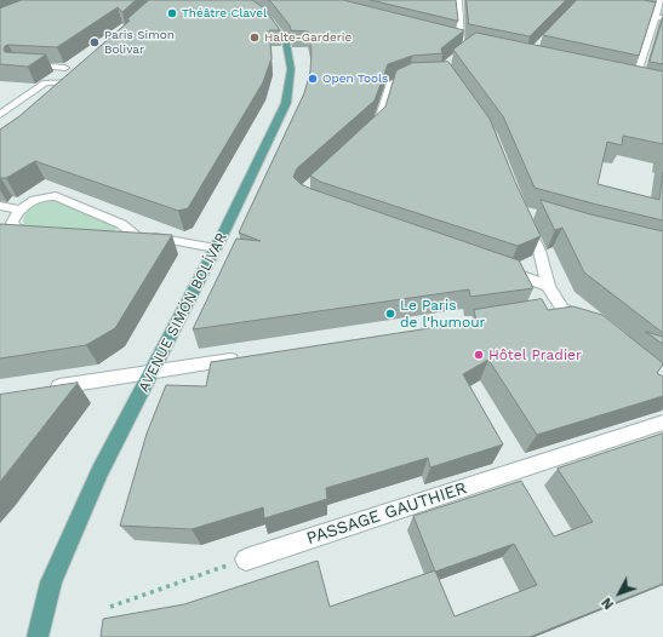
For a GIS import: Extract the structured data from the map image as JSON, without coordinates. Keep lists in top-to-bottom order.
{
  "streets": {
    "main road": ["AVENUE SIMÓN BOLÍVAR"],
    "street": ["PASSAGE GAUTHIER"]
  },
  "places": [
    "Théâtre Clavel",
    "Halte-Garderie",
    "Paris Simon Bolivar",
    "Open Tools",
    "Le Paris de l'humour",
    "Hôtel Pradier"
  ],
  "north": "bottom left"
}
